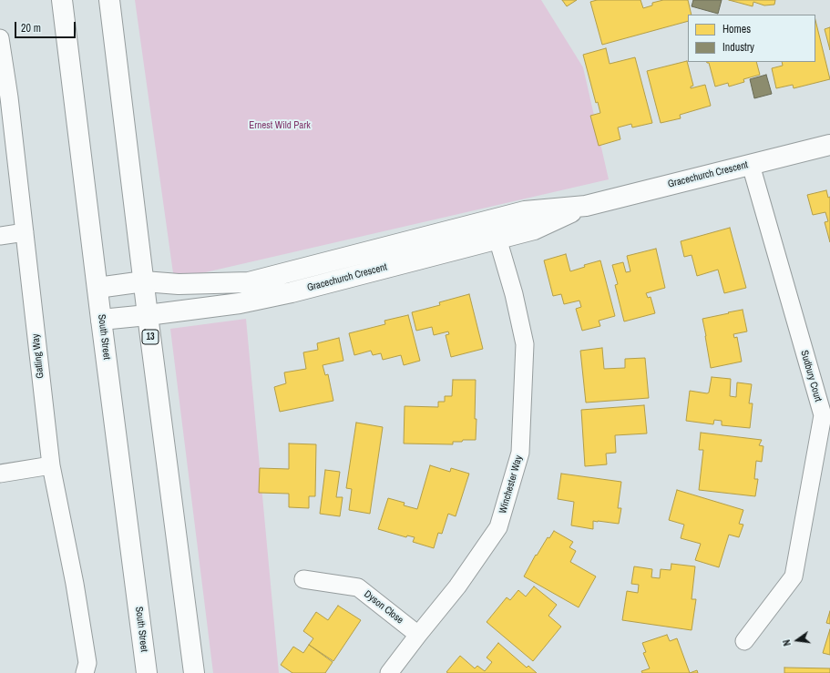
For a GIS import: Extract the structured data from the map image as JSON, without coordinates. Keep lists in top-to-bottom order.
{
  "streets": {
    "main road": ["Gracechurch Crescent", "South Street", "13"],
    "street": [
      "Gatling Way",
      "Sudbury Court",
      "Winchester Way",
      "Dyson Close"
    ]
  },
  "crossings": [
    ["Gracechurch Crescent", "South Street"],
    ["Gracechurch Crescent", "13"],
    ["Gracechurch Crescent", "Sudbury Court"],
    ["Gracechurch Crescent", "Winchester Way"],
    ["Winchester Way", "Dyson Close"]
  ],
  "parks": ["Ernest Wild Park"],
  "legend": ["Homes", "Industry"],
  "scale_bar": "20 m",
  "north": "left"
}
